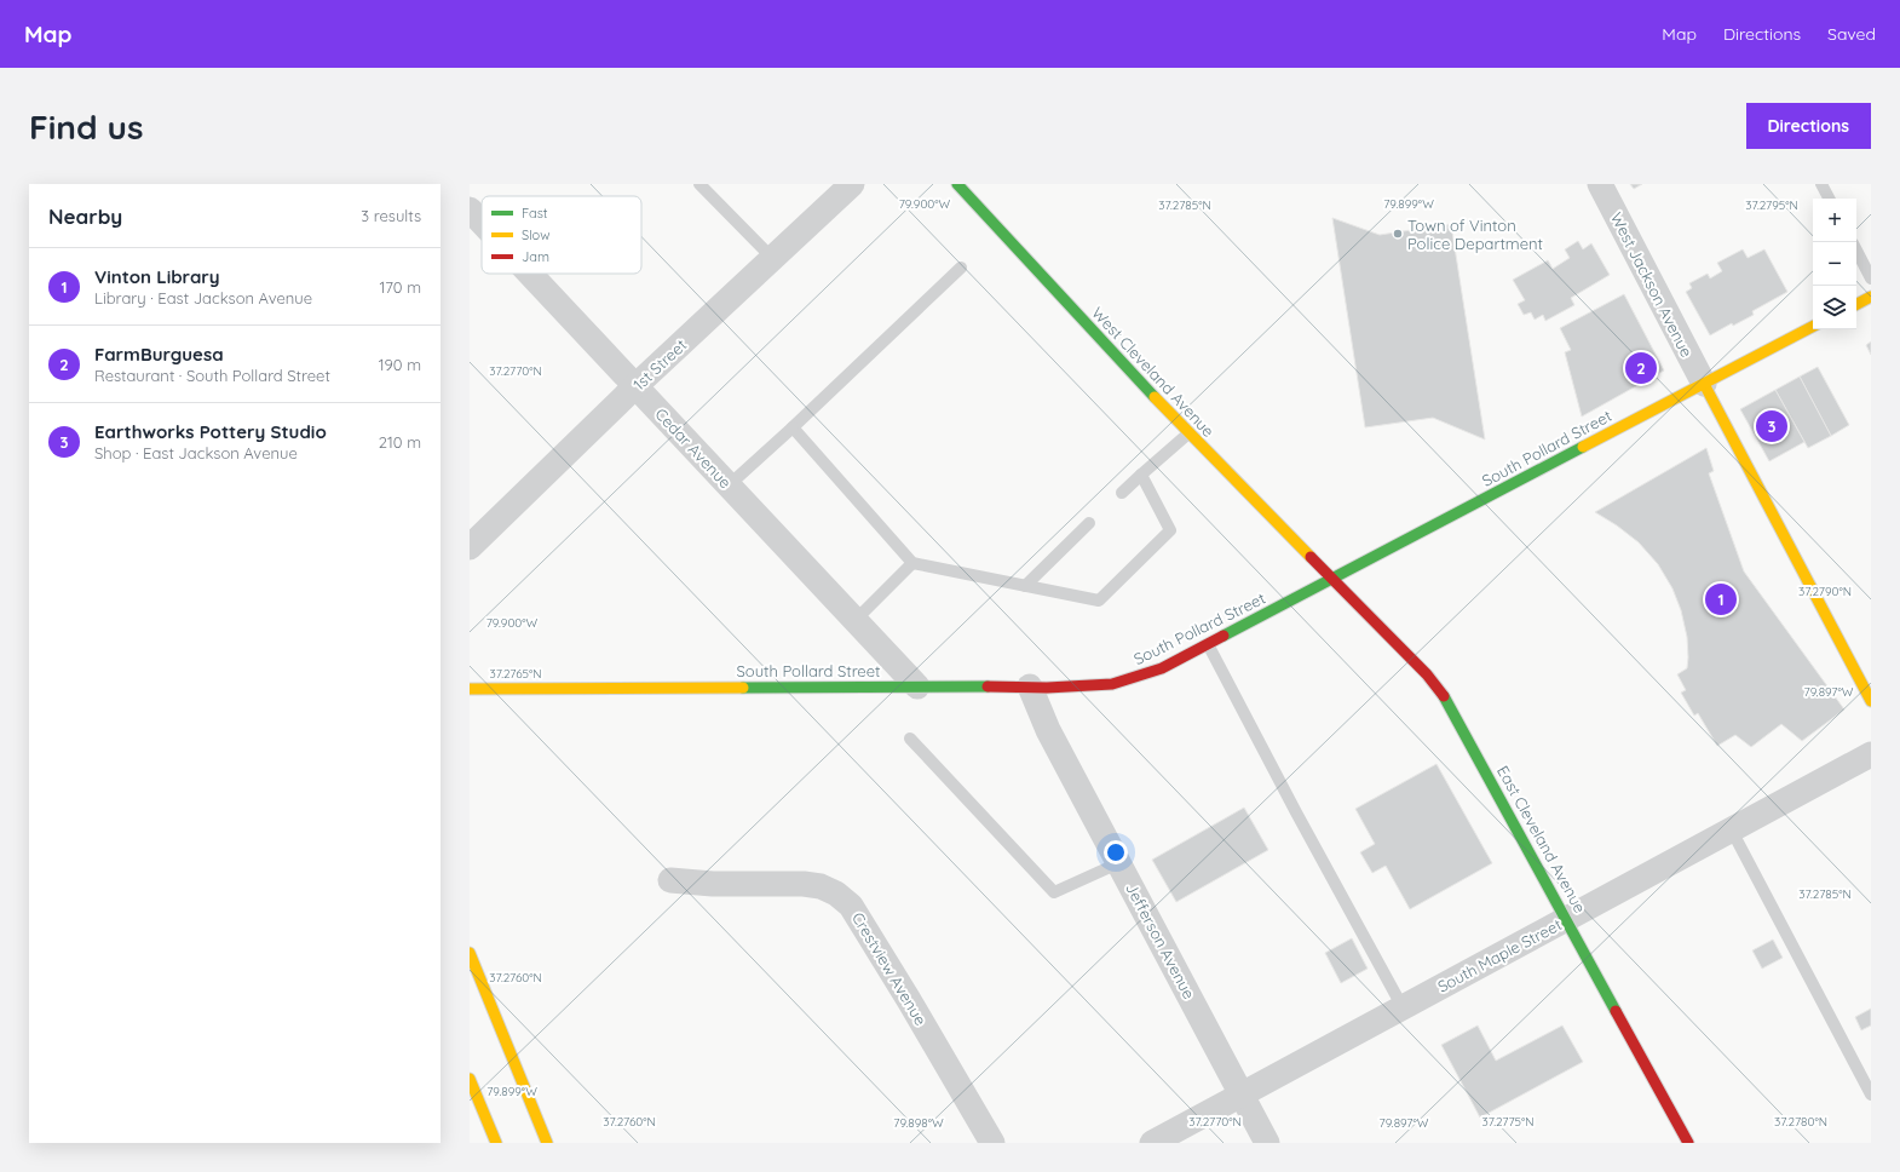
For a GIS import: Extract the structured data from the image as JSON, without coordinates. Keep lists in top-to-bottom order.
{
  "streets": {
    "main road": ["West Cleveland Avenue", "South Pollard Street", "East Cleveland Avenue"],
    "street": [
      "West Jackson Avenue",
      "1st Street",
      "Cedar Avenue",
      "Jefferson Avenue",
      "South Maple Street",
      "Crestview Avenue"
    ]
  },
  "crossings": [
    ["West Jackson Avenue", "South Pollard Street"],
    ["1st Street", "Cedar Avenue"],
    ["West Cleveland Avenue", "South Pollard Street"],
    ["West Cleveland Avenue", "East Cleveland Avenue"],
    ["Cedar Avenue", "South Pollard Street"],
    ["South Pollard Street", "East Cleveland Avenue"],
    ["South Pollard Street", "Jefferson Avenue"],
    ["East Cleveland Avenue", "South Maple Street"],
    ["Jefferson Avenue", "South Maple Street"]
  ],
  "places": ["Town of Vinton Police Department"],
  "legend": ["Fast", "Slow", "Jam"],
  "page": {
    "header": "Map",
    "nav": ["Map", "Directions", "Saved"],
    "buttons": "Directions",
    "title": "Find us",
    "heading": ["Nearby", "3 results"],
    "map_buttons": ["+", "−"],
    "list": [
      {
        "mark": "1",
        "name": "Vinton Library",
        "note": "Library · East Jackson Avenue",
        "value": "170 m"
      },
      {
        "mark": "2",
        "name": "FarmBurguesa",
        "note": "Restaurant · South Pollard Street",
        "value": "190 m"
      },
      {
        "mark": "3",
        "name": "Earthworks Pottery Studio",
        "note": "Shop · East Jackson Avenue",
        "value": "210 m"
      }
    ],
    "pins": ["2", "3", "1"]
  },
  "coordinates": [
    "79.900°W",
    "79.899°W",
    "37.2785°N",
    "37.2795°N",
    "37.2770°N",
    "37.2790°N",
    "37.2765°N",
    "79.897°W",
    "37.2760°N",
    "37.2775°N",
    "37.2780°N",
    "79.898°W"
  ]
}
